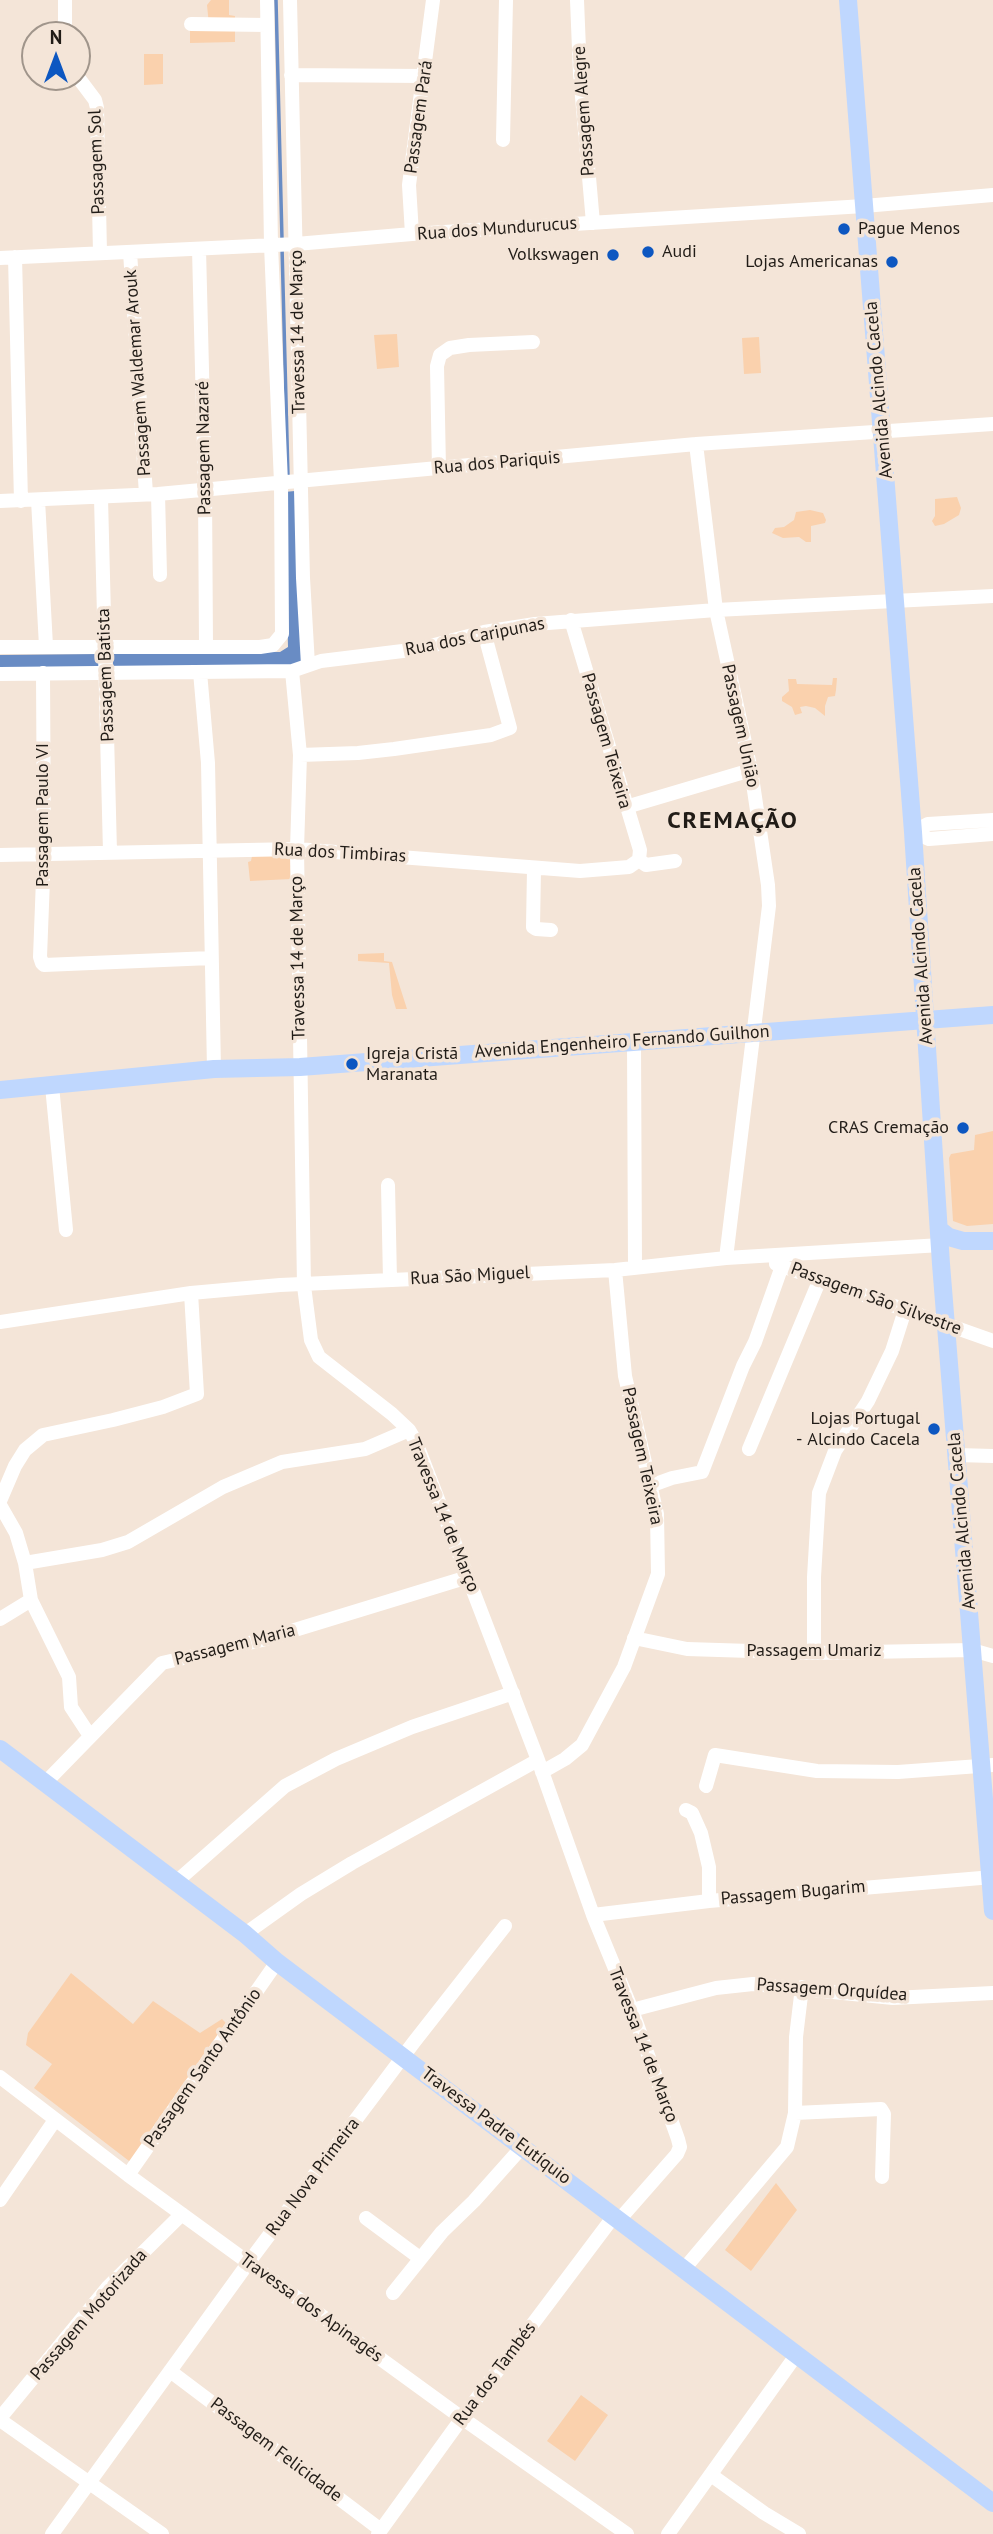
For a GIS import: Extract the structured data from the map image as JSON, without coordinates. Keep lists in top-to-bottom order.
{
  "streets": {
    "main road": [
      "Avenida Alcindo Cacela",
      "Avenida Engenheiro Fernando Guilhon",
      "Rua São Miguel",
      "Travessa Padre Eutíquio"
    ],
    "street": [
      "Passagem Alegre",
      "Passagem Pará",
      "Passagem Sol",
      "Rua dos Mundurucus",
      "Travessa 14 de Março",
      "Passagem Waldemar Arouk",
      "Passagem Nazaré",
      "Rua dos Pariquis",
      "Rua dos Caripunas",
      "Passagem Batista",
      "Passagem União",
      "Passagem Teixeira",
      "Passagem Paulo VI",
      "Rua dos Timbiras",
      "Passagem São Silvestre",
      "Passagem Maria",
      "Passagem Umariz",
      "Passagem Bugarim",
      "Passagem Orquídea",
      "Passagem Santo Antônio",
      "Rua Nova Primeira",
      "Travessa dos Apinagés",
      "Passagem Motorizada",
      "Rua dos Tambés",
      "Passagem Felicidade"
    ]
  },
  "crossings": [
    ["Passagem Alegre", "Rua dos Mundurucus"],
    ["Passagem Pará", "Rua dos Mundurucus"],
    ["Passagem Sol", "Rua dos Mundurucus"],
    ["Rua dos Mundurucus", "Travessa 14 de Março"],
    ["Rua dos Mundurucus", "Passagem Waldemar Arouk"],
    ["Rua dos Mundurucus", "Avenida Alcindo Cacela"],
    ["Rua dos Mundurucus", "Passagem Nazaré"],
    ["Travessa 14 de Março", "Passagem Nazaré"],
    ["Travessa 14 de Março", "Rua dos Pariquis"],
    ["Travessa 14 de Março", "Rua dos Caripunas"],
    ["Travessa 14 de Março", "Passagem Teixeira"],
    ["Travessa 14 de Março", "Rua dos Timbiras"],
    ["Travessa 14 de Março", "Avenida Engenheiro Fernando Guilhon"],
    ["Travessa 14 de Março", "Rua São Miguel"],
    ["Travessa 14 de Março", "Passagem Maria"],
    ["Travessa 14 de Março", "Passagem Bugarim"],
    ["Travessa 14 de Março", "Passagem Orquídea"],
    ["Travessa 14 de Março", "Travessa Padre Eutíquio"],
    ["Travessa 14 de Março", "Rua dos Tambés"],
    ["Passagem Waldemar Arouk", "Rua dos Pariquis"],
    ["Avenida Alcindo Cacela", "Rua dos Pariquis"],
    ["Avenida Alcindo Cacela", "Rua dos Caripunas"],
    ["Avenida Alcindo Cacela", "Avenida Engenheiro Fernando Guilhon"],
    ["Avenida Alcindo Cacela", "Rua São Miguel"],
    ["Avenida Alcindo Cacela", "Passagem São Silvestre"],
    ["Avenida Alcindo Cacela", "Passagem Umariz"],
    ["Avenida Alcindo Cacela", "Passagem Bugarim"],
    ["Passagem Nazaré", "Rua dos Pariquis"],
    ["Rua dos Pariquis", "Passagem Batista"],
    ["Rua dos Pariquis", "Passagem União"],
    ["Rua dos Caripunas", "Passagem Batista"],
    ["Rua dos Caripunas", "Passagem União"],
    ["Rua dos Caripunas", "Passagem Teixeira"],
    ["Rua dos Caripunas", "Passagem Paulo VI"],
    ["Passagem Batista", "Rua dos Timbiras"],
    ["Passagem União", "Avenida Engenheiro Fernando Guilhon"],
    ["Passagem União", "Rua São Miguel"],
    ["Passagem Teixeira", "Rua dos Timbiras"],
    ["Passagem Teixeira", "Rua São Miguel"],
    ["Passagem Teixeira", "Passagem Umariz"],
    ["Passagem Teixeira", "Travessa Padre Eutíquio"],
    ["Passagem Paulo VI", "Rua dos Timbiras"],
    ["Rua São Miguel", "Passagem São Silvestre"],
    ["Passagem Maria", "Travessa Padre Eutíquio"],
    ["Passagem Santo Antônio", "Travessa Padre Eutíquio"],
    ["Passagem Santo Antônio", "Travessa dos Apinagés"],
    ["Travessa Padre Eutíquio", "Rua Nova Primeira"],
    ["Travessa Padre Eutíquio", "Rua dos Tambés"],
    ["Rua Nova Primeira", "Travessa dos Apinagés"],
    ["Rua Nova Primeira", "Passagem Felicidade"],
    ["Travessa dos Apinagés", "Passagem Motorizada"],
    ["Travessa dos Apinagés", "Rua dos Tambés"],
    ["Rua dos Tambés", "Passagem Felicidade"]
  ],
  "districts": ["CREMAÇÃO"],
  "places": [
    "Pague Menos",
    "Audi",
    "Volkswagen",
    "Lojas Americanas",
    "Igreja Cristã Maranata",
    "CRAS Cremação",
    "Lojas Portugal - Alcindo Cacela"
  ],
  "north": "top"
}
